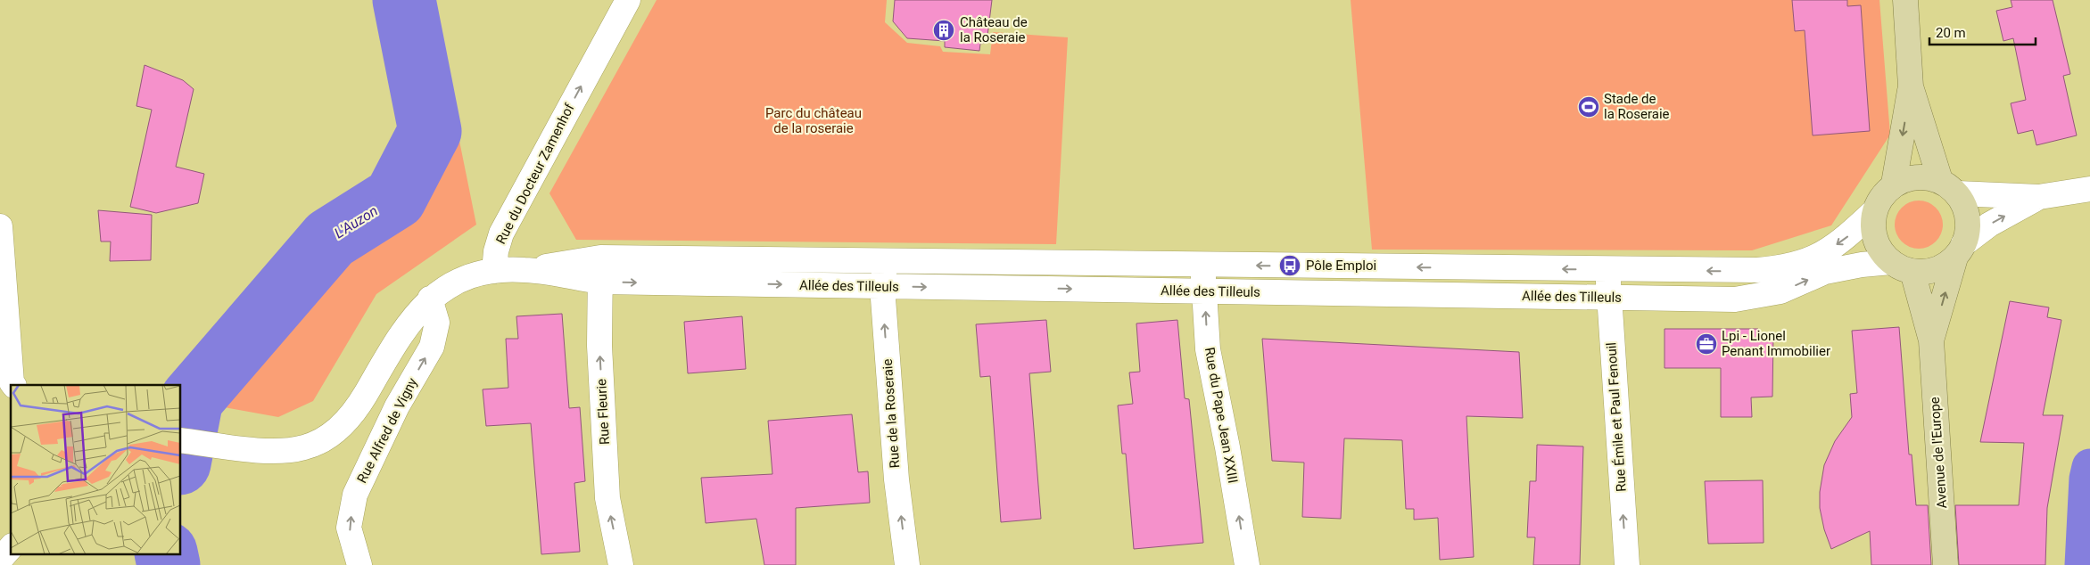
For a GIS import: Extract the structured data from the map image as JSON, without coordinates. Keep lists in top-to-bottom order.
{
  "streets": {
    "main road": ["Avenue de l'Europe"],
    "street": [
      "Rue du Docteur Zamenhof",
      "Allée des Tilleuls",
      "Rue Fleurie",
      "Rue de la Roseraie",
      "Rue du Pape Jean XXIII",
      "Rue Émile et Paul Fenouil",
      "Rue Alfred de Vigny"
    ]
  },
  "crossings": [
    ["Rue du Docteur Zamenhof", "Allée des Tilleuls"],
    ["Allée des Tilleuls", "Rue Fleurie"],
    ["Allée des Tilleuls", "Rue de la Roseraie"],
    ["Allée des Tilleuls", "Rue du Pape Jean XXIII"],
    ["Allée des Tilleuls", "Rue Émile et Paul Fenouil"],
    ["Allée des Tilleuls", "Avenue de l'Europe"]
  ],
  "one_way": [
    "Rue du Docteur Zamenhof",
    "Rue Fleurie",
    "Rue de la Roseraie",
    "Rue du Pape Jean XXIII",
    "Rue Émile et Paul Fenouil",
    "Rue Alfred de Vigny"
  ],
  "water": ["L'Auzon"],
  "parks": ["Parc du château de la roseraie"],
  "places": {
    "building": ["Château de la Roseraie"],
    "sports": ["Stade de la Roseraie"],
    "bus stop": ["Pôle Emploi"],
    "office": ["Lpi - Lionel Penant Immobilier"]
  },
  "scale_bar": "20 m"
}
